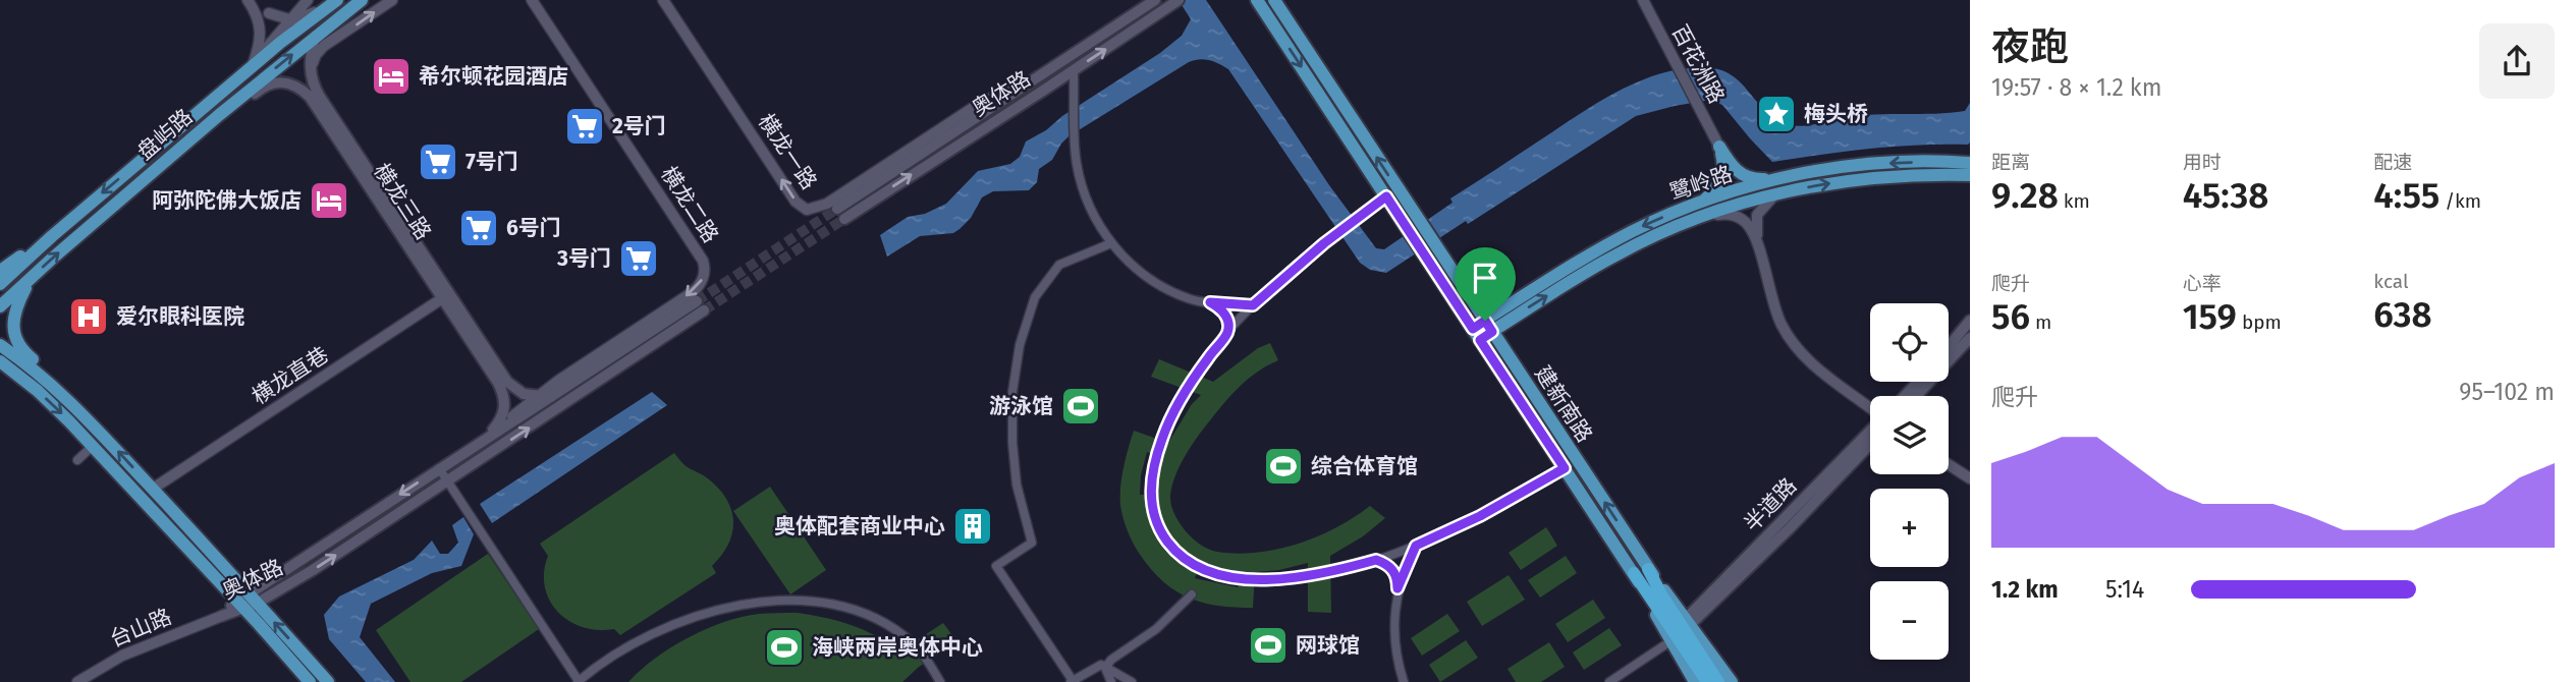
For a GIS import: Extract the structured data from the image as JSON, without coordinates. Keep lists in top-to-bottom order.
{
  "streets": {
    "main road": [
      "奥体路",
      "盘屿路",
      "鹭岭路",
      "横龙三路",
      "建新南路",
      "半道路"
    ],
    "street": [
      "百花洲路",
      "横龙一路",
      "横龙二路",
      "横龙直巷",
      "台山路"
    ]
  },
  "crossings": [
    ["奥体路", "横龙一路"],
    ["奥体路", "横龙三路"],
    ["奥体路", "横龙二路"],
    ["奥体路", "台山路"],
    ["盘屿路", "横龙三路"],
    ["鹭岭路", "建新南路"],
    ["横龙三路", "横龙二路"],
    ["横龙三路", "横龙直巷"],
    ["建新南路", "半道路"]
  ],
  "places": {
    "hotel": ["希尔顿花园酒店", "阿弥陀佛大饭店"],
    "place": ["梅头桥"],
    "supermarket": [
      "2号门",
      "7号门",
      "6号门",
      "3号门"
    ],
    "hospital": ["爱尔眼科医院"],
    "sports": [
      "游泳馆",
      "综合体育馆",
      "网球馆",
      "海峡两岸奥体中心"
    ],
    "building": ["奥体配套商业中心"]
  },
  "page": {
    "heading": ["夜跑", "19:57 · 8 × 1.2 km"],
    "stats": [
      ["距离", "9.28 km"],
      ["用时", "45:38"],
      ["配速", "4:55 /km"],
      ["爬升", "56 m"],
      ["心率", "159 bpm"],
      ["kcal", "638"]
    ],
    "map_buttons": ["+", "−"],
    "chart": ["爬升", "95–102 m"],
    "list": [
      {
        "name": "1.2 km",
        "note": "5:14"
      }
    ]
  }
}
